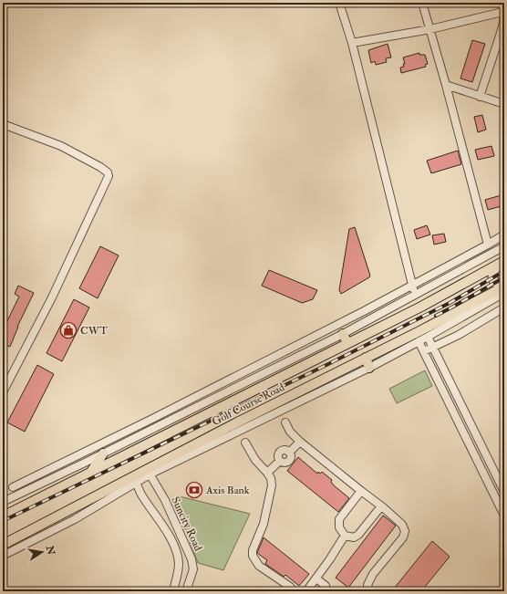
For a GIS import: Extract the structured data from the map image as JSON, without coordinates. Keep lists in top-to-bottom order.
{
  "streets": {
    "main road": ["Golf Course Road"],
    "street": ["Suncity Road"]
  },
  "crossings": [
    ["Golf Course Road", "Suncity Road"]
  ],
  "places": {
    "shop": ["CWT"],
    "bank": ["Axis Bank"]
  },
  "north": "right"
}
